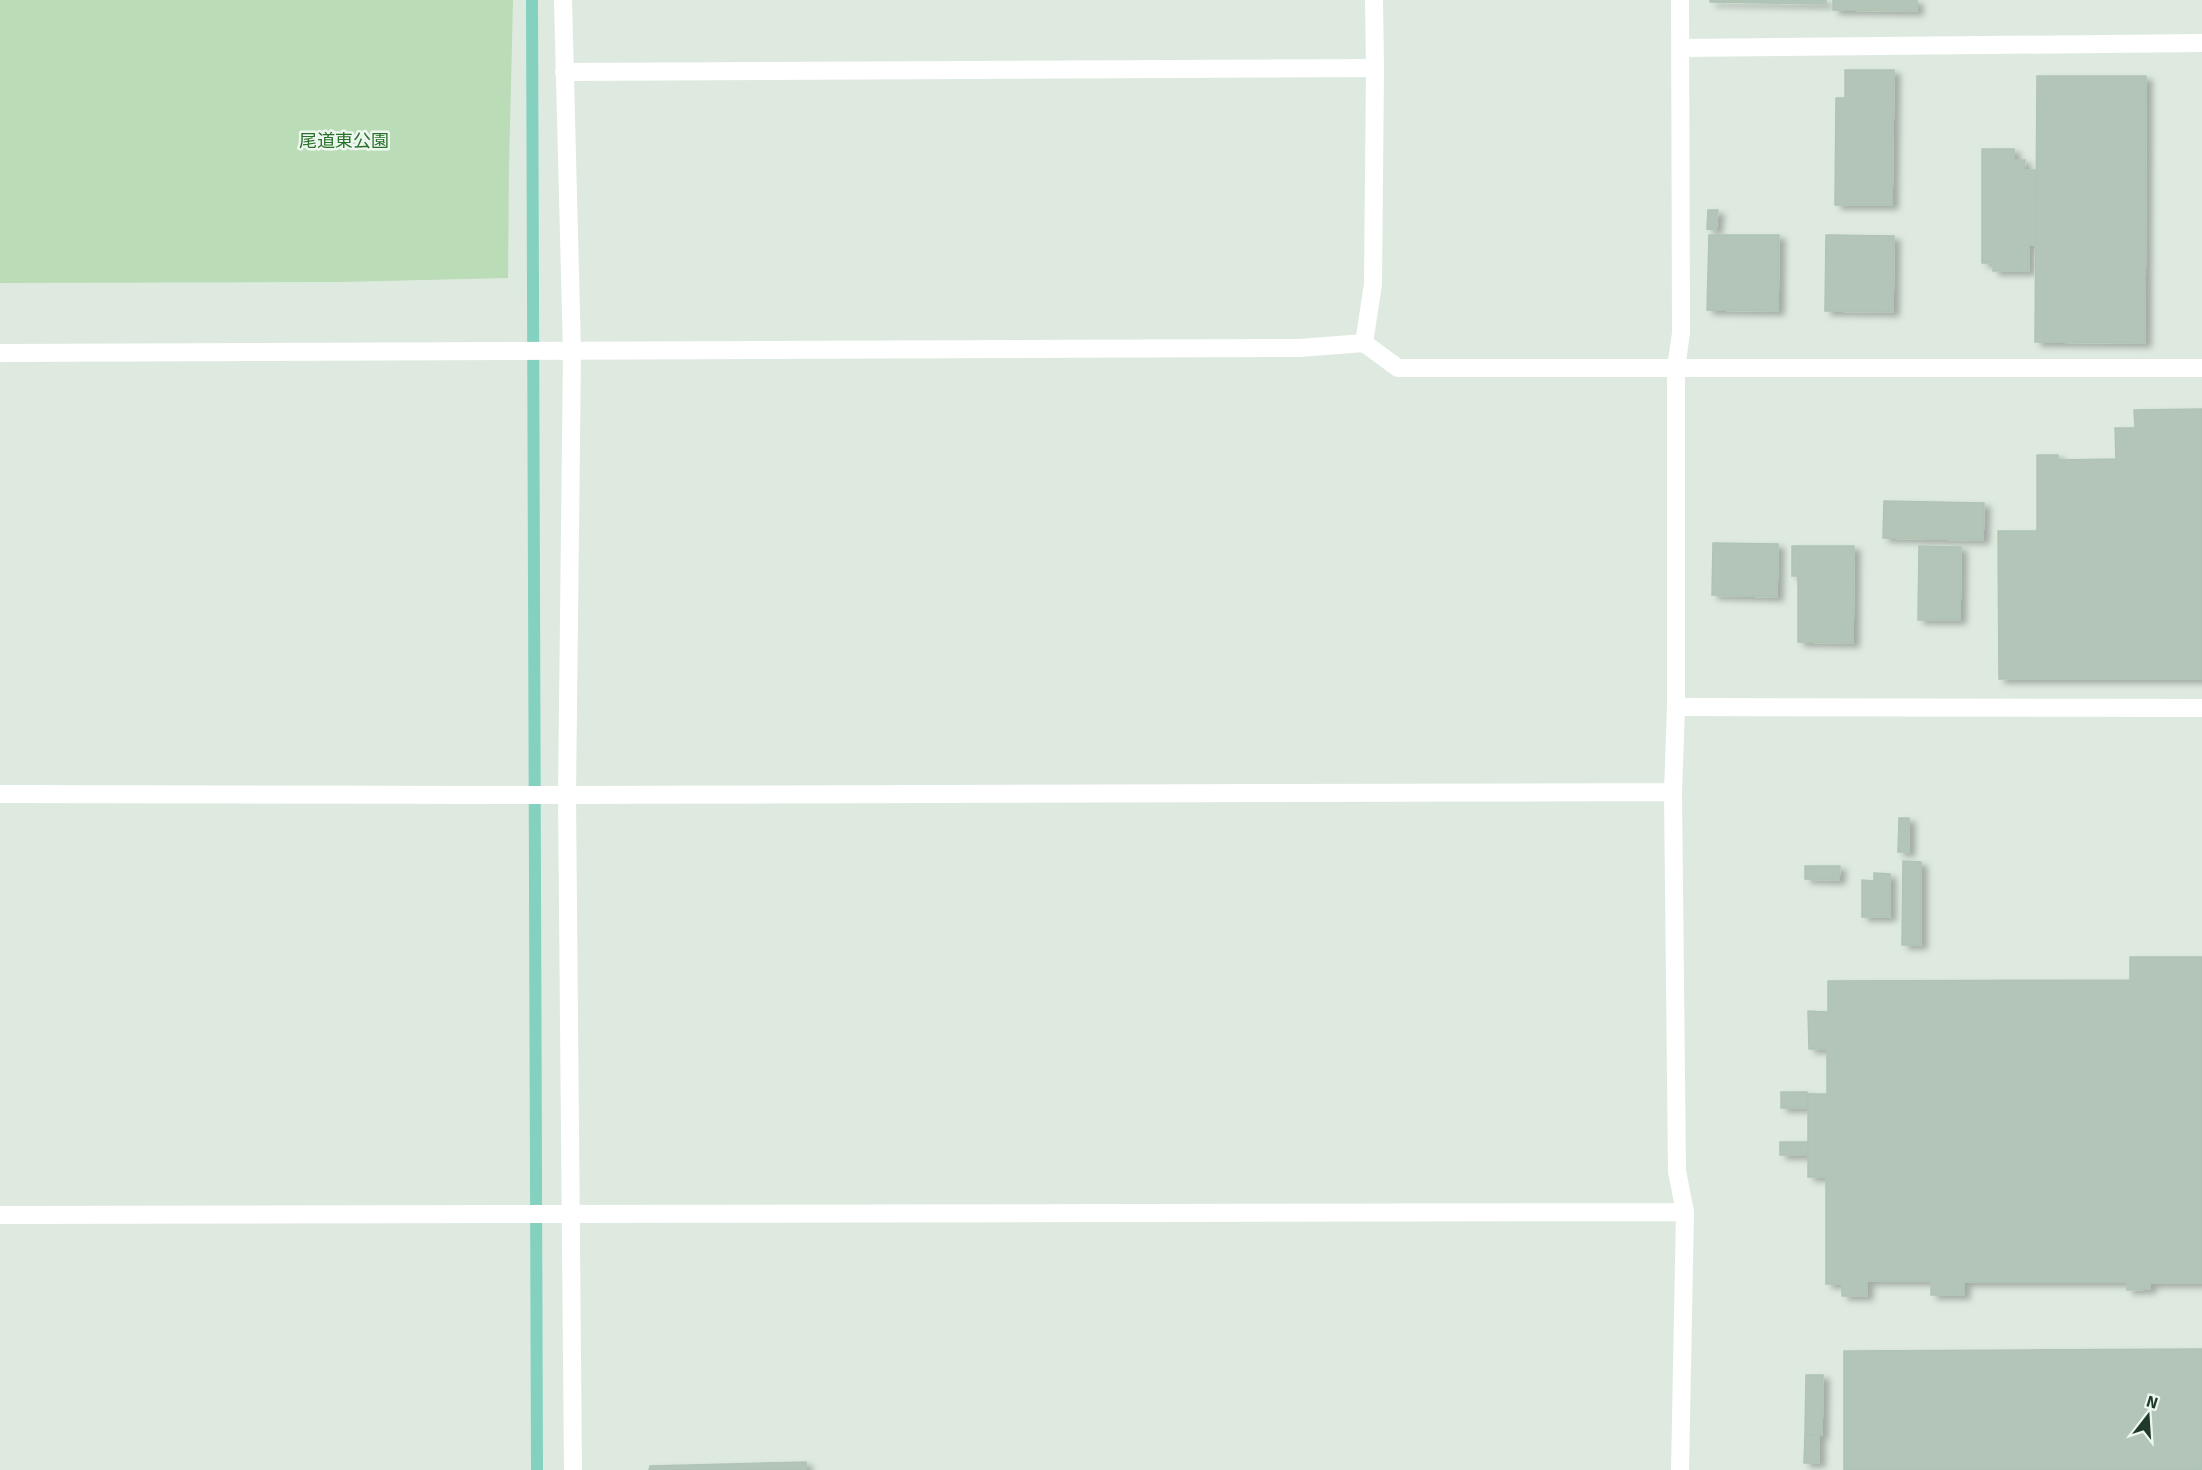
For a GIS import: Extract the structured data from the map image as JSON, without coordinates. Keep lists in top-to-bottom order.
{
  "parks": ["尾道東公園"],
  "north": "top"
}
